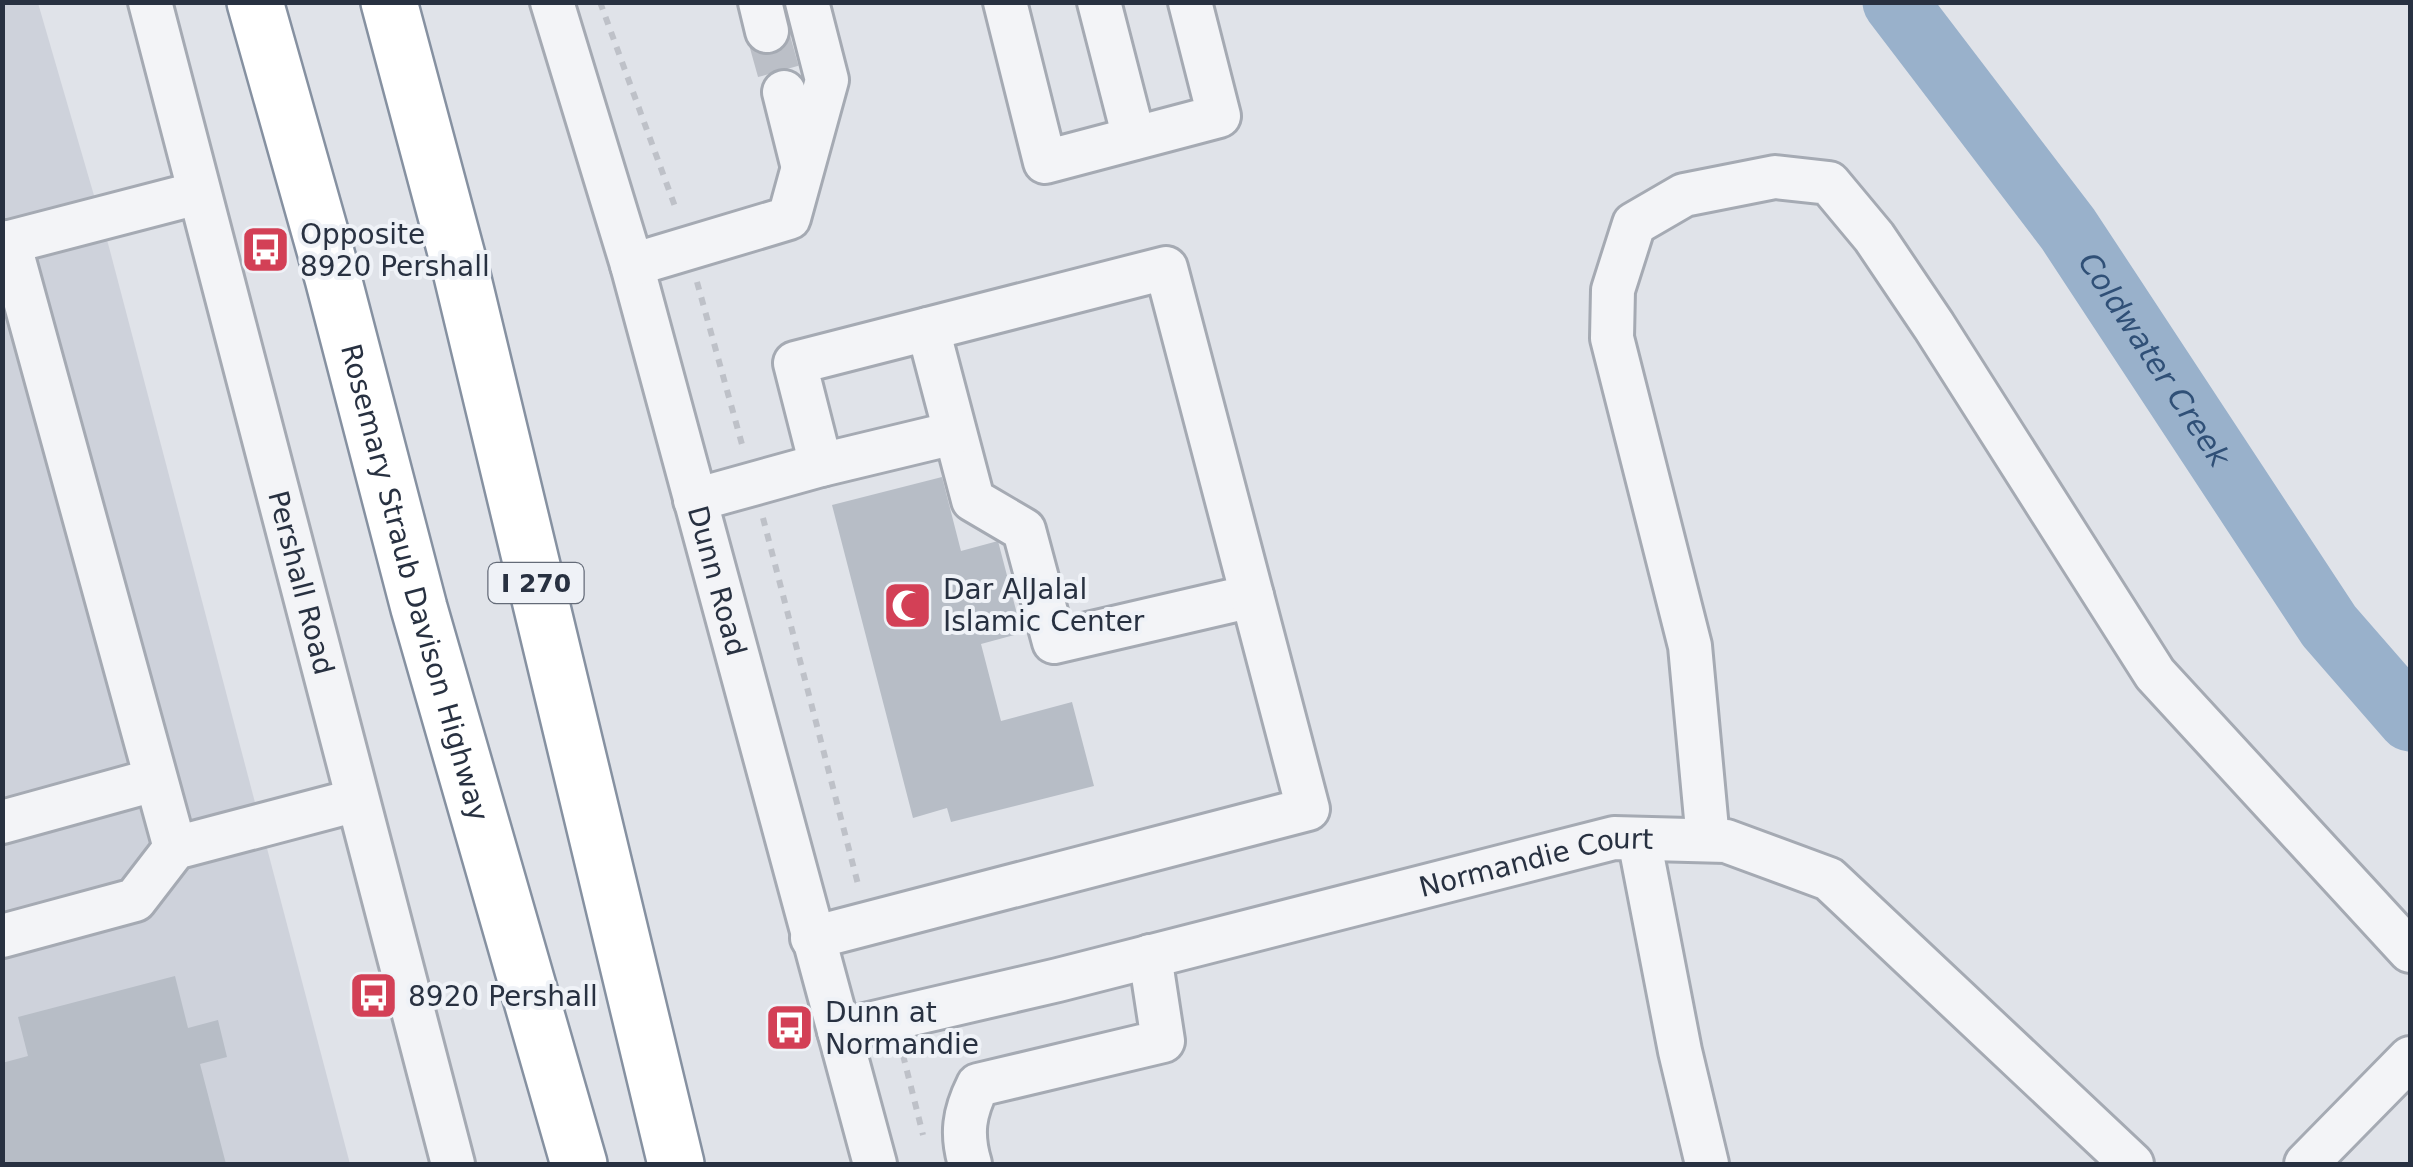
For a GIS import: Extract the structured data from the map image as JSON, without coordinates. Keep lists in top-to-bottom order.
{
  "streets": {
    "highway": ["I 270", "Rosemary Straub Davison Highway"],
    "street": ["Dunn Road", "Pershall Road", "Normandie Court"]
  },
  "crossings": [
    ["Dunn Road", "Normandie Court"]
  ],
  "water": ["Coldwater Creek"],
  "places": {
    "bus stop": ["Opposite 8920 Pershall", "8920 Pershall", "Dunn at Normandie"],
    "mosque": ["Dar AlJalal Islamic Center"]
  }
}
